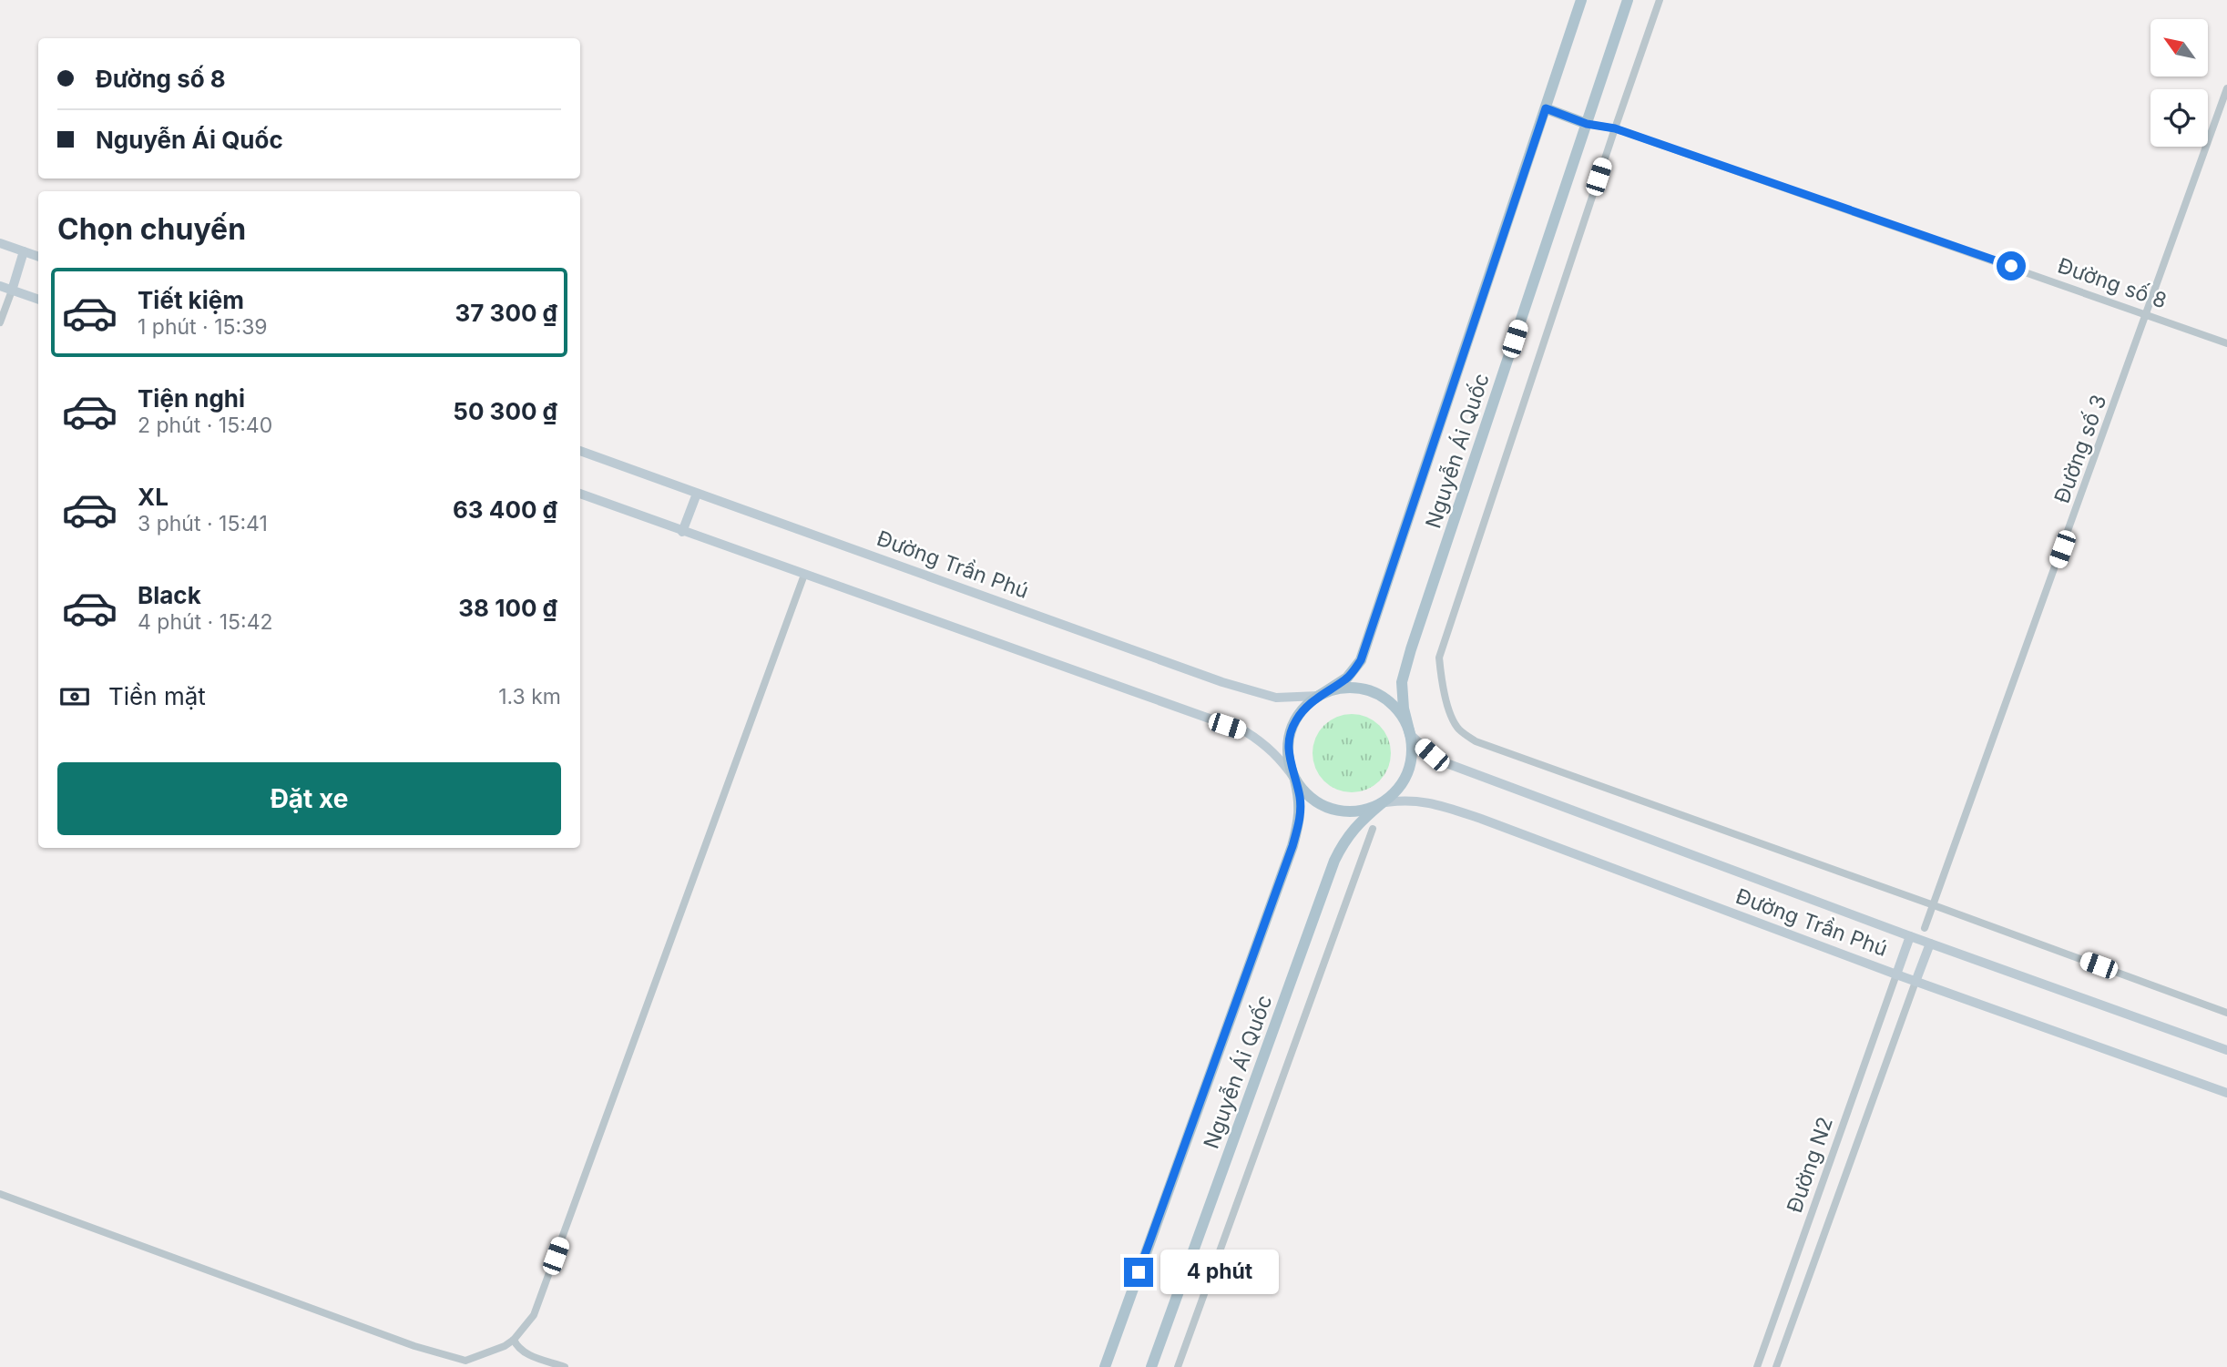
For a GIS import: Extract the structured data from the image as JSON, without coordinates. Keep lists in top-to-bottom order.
{
  "streets": {
    "main road": ["Nguyễn Ái Quốc", "Đường Trần Phú"],
    "street": ["Đường số 8", "Đường số 3", "Đường N2"]
  },
  "crossings": [
    ["Đường số 8", "Đường số 3"],
    ["Đường số 8", "Nguyễn Ái Quốc"],
    ["Nguyễn Ái Quốc", "Đường Trần Phú"],
    ["Đường Trần Phú", "Đường N2"]
  ],
  "north": "top left",
  "page": {
    "banner": ["Đường số 8", "Nguyễn Ái Quốc"],
    "heading": "Chọn chuyến",
    "list": [
      {
        "name": "Tiết kiệm",
        "note": "1 phút · 15:39",
        "value": "37 300 ₫"
      },
      {
        "name": "Tiện nghi",
        "note": "2 phút · 15:40",
        "value": "50 300 ₫"
      },
      {
        "name": "XL",
        "note": "3 phút · 15:41",
        "value": "63 400 ₫"
      },
      {
        "name": "Black",
        "note": "4 phút · 15:42",
        "value": "38 100 ₫"
      }
    ],
    "pay": ["Tiền mặt", "1.3 km"],
    "buttons": "Đặt xe",
    "bubble": "4 phút"
  }
}
